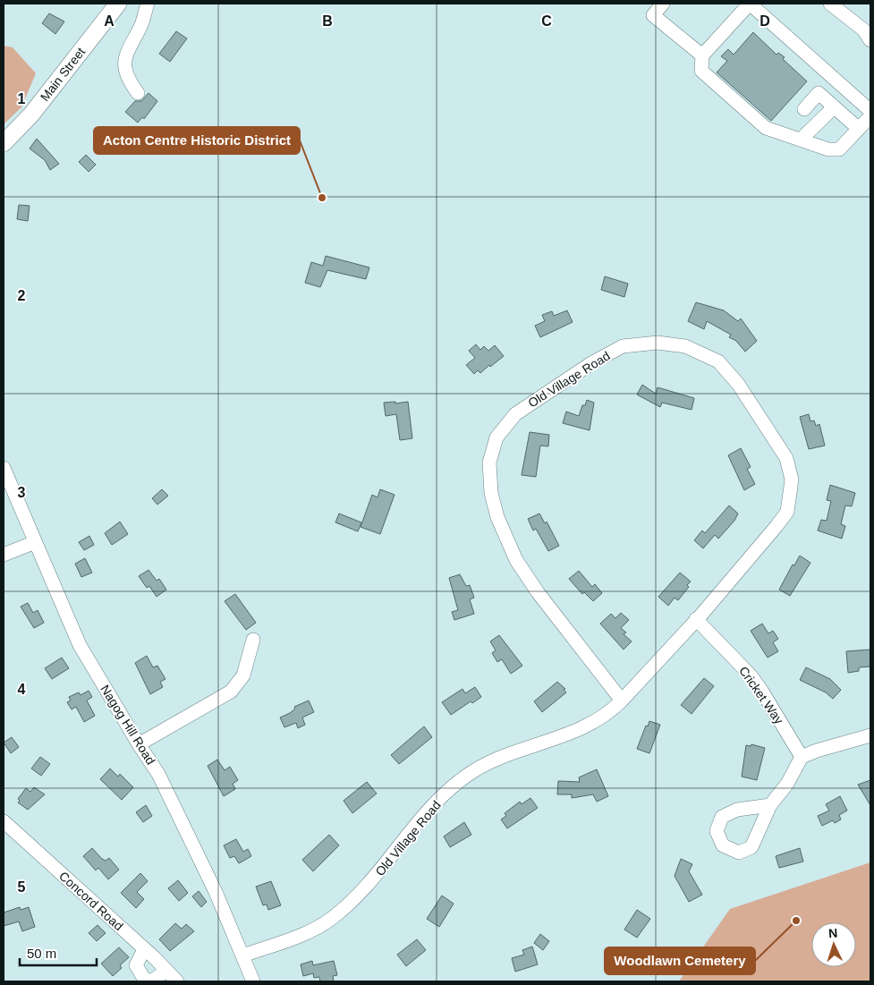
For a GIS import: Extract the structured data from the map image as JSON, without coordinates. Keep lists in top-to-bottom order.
{
  "streets": {
    "main road": ["Main Street"],
    "street": [
      "Old Village Road",
      "Cricket Way",
      "Nagog Hill Road",
      "Concord Road"
    ]
  },
  "crossings": [
    ["Old Village Road", "Cricket Way"],
    ["Old Village Road", "Nagog Hill Road"]
  ],
  "places": ["Acton Centre Historic District", "Woodlawn Cemetery"],
  "scale_bar": "50 m",
  "north": "top",
  "grid": {
    "columns": [
      "A",
      "B",
      "C",
      "D"
    ],
    "rows": [
      "1",
      "2",
      "3",
      "4",
      "5"
    ]
  }
}
